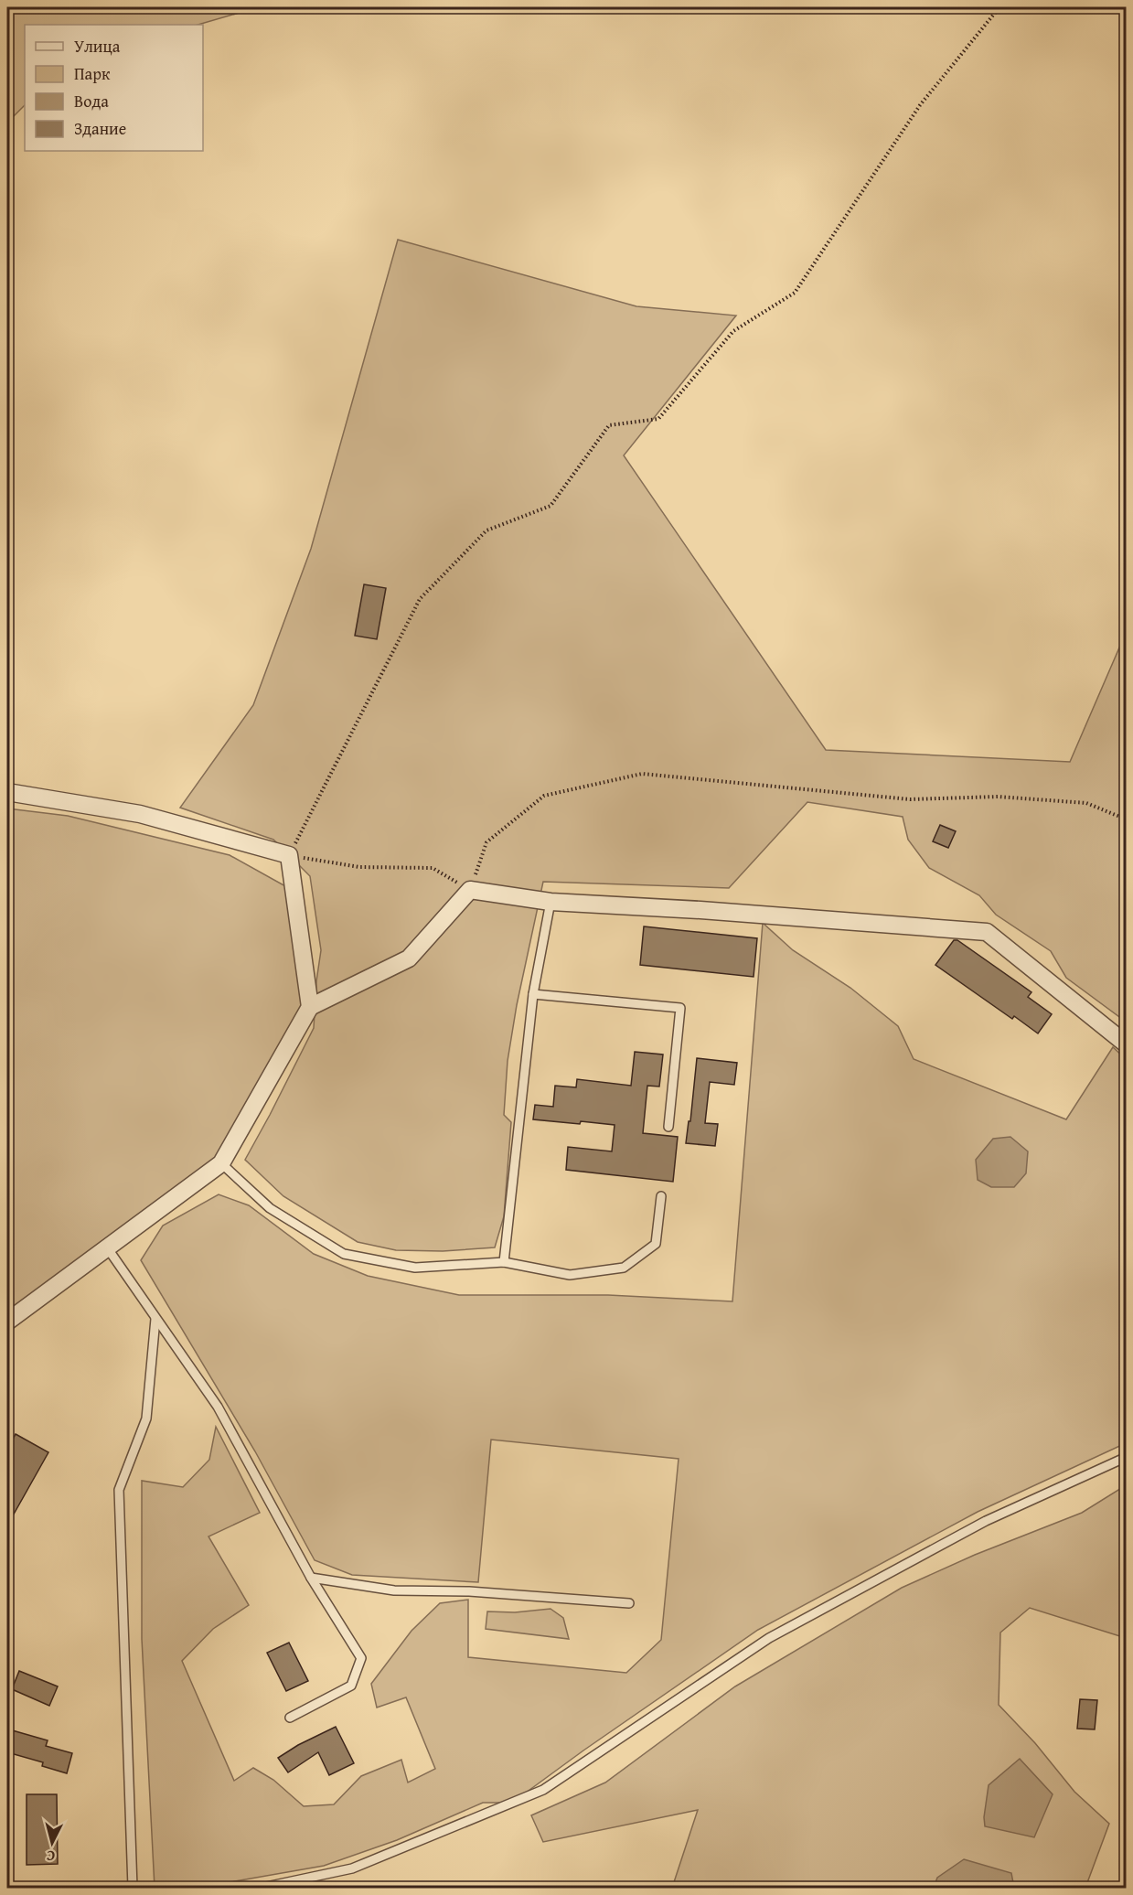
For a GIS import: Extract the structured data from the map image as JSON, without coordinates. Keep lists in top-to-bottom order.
{
  "legend": [
    "Улица",
    "Парк",
    "Вода",
    "Здание"
  ],
  "north": "bottom"
}
